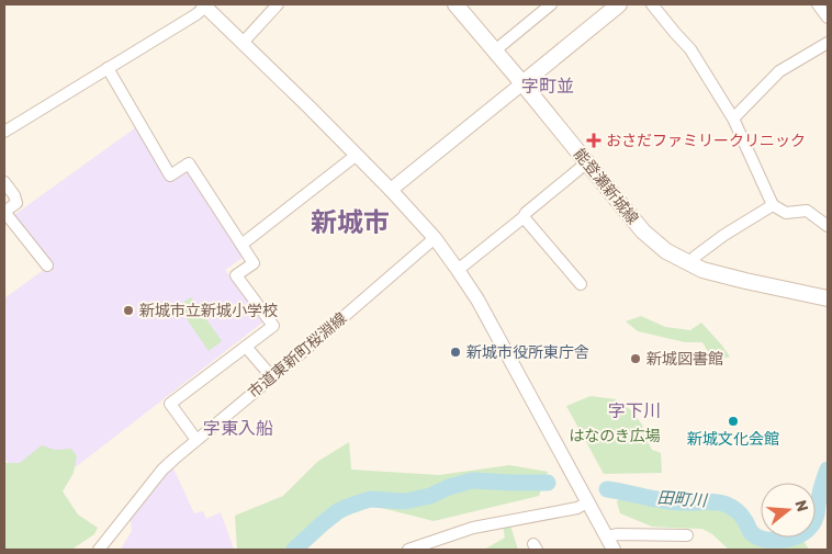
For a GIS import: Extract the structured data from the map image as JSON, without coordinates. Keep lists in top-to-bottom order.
{
  "streets": {
    "main road": ["能登瀬新城線"],
    "street": ["市道東新町桜淵線"]
  },
  "districts": [
    "字町並",
    "新城市",
    "字下川",
    "字東入船"
  ],
  "water": ["田町川"],
  "parks": ["はなのき広場"],
  "places": {
    "health": ["おさだファミリークリニック"],
    "other": [
      "新城市立新城小学校",
      "新城市役所東庁舎",
      "新城図書館",
      "新城文化会館"
    ]
  },
  "north": "right"
}
